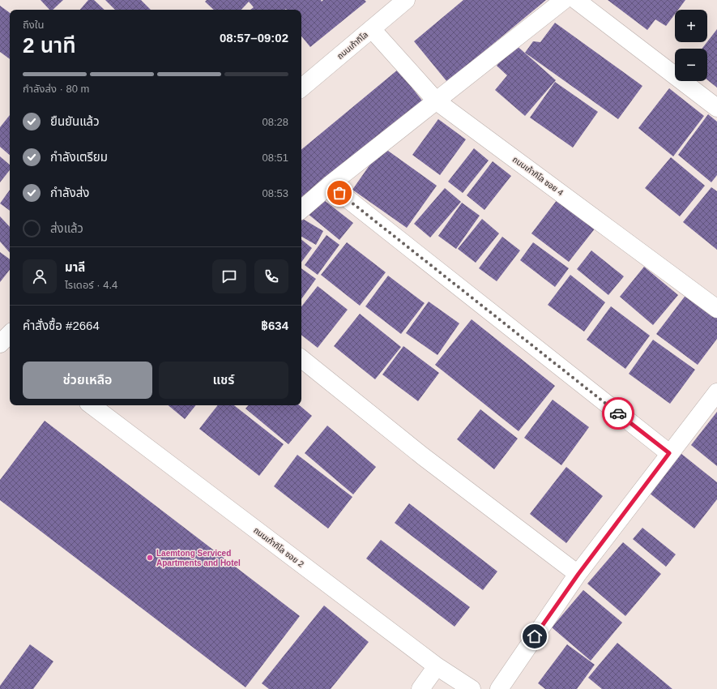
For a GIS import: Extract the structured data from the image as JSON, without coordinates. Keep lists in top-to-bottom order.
{
  "streets": {
    "street": ["ถนนเก้ากิโล", "ถนนเก้ากิโล ซอย 4", "ถนนเก้ากิโล ซอย 2"]
  },
  "crossings": [
    ["ถนนเก้ากิโล", "ถนนเก้ากิโล ซอย 4"]
  ],
  "places": ["Laemtong Serviced Apartments and Hotel"],
  "page": {
    "map_buttons": ["+", "−"],
    "heading": ["2 นาที", "ถึงใน", "08:57–09:02"],
    "panel": [
      "มาลี",
      "ไรเดอร์ · 4.4",
      "คำสั่งซื้อ #2664",
      "฿634"
    ],
    "bar": "กำลังส่ง · 80 m",
    "list": [
      ["ยืนยันแล้ว", "08:28"],
      ["กำลังเตรียม", "08:51"],
      ["กำลังส่ง", "08:53"],
      "ส่งแล้ว"
    ],
    "buttons": ["ช่วยเหลือ", "แชร์"]
  }
}
